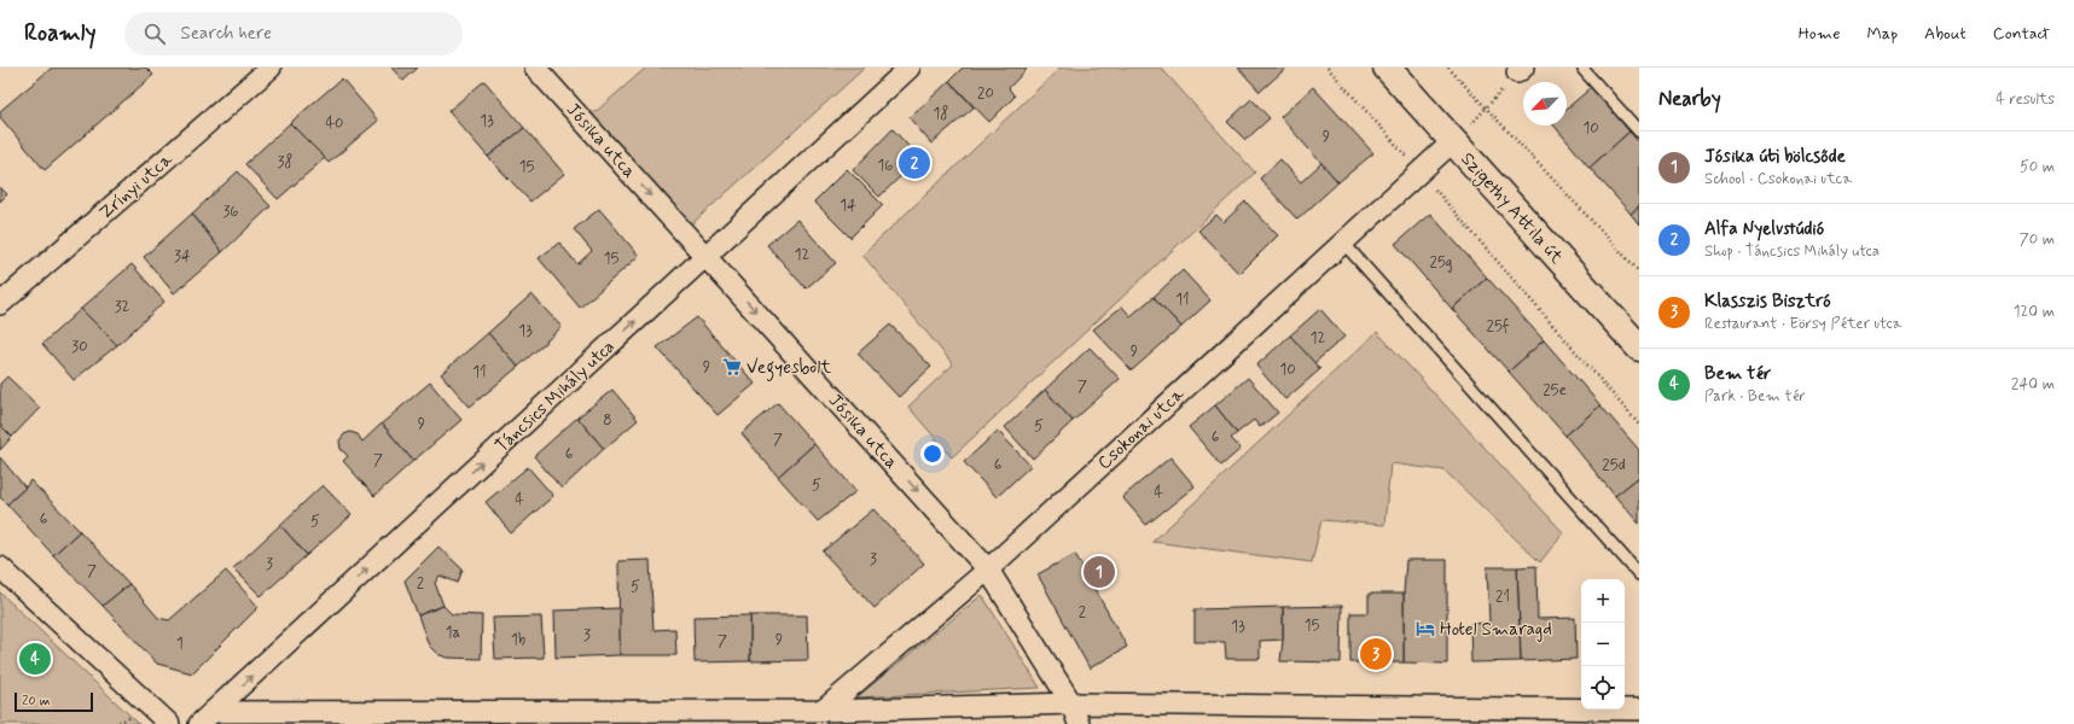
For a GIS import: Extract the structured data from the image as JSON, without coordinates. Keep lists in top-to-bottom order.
{
  "streets": {
    "street": [
      "Jósika utca",
      "Zrínyi utca",
      "Szigethy Attila út",
      "Táncsics Mihály utca",
      "Csokonai utca"
    ]
  },
  "crossings": [
    ["Jósika utca", "Táncsics Mihály utca"],
    ["Jósika utca", "Csokonai utca"],
    ["Szigethy Attila út", "Csokonai utca"]
  ],
  "one_way": ["Jósika utca", "Táncsics Mihály utca"],
  "places": {
    "supermarket": ["Vegyesbolt"],
    "hotel": ["Hotel Smaragd"]
  },
  "house_numbers": [
    "20",
    "18",
    "13",
    "40",
    "10",
    "9",
    "38",
    "16",
    "15",
    "14",
    "36",
    "12",
    "34",
    "15",
    "25g",
    "11",
    "32",
    "25f",
    "13",
    "12",
    "30",
    "9",
    "9",
    "10",
    "11",
    "7",
    "25e",
    "8",
    "9",
    "5",
    "6",
    "7",
    "6",
    "7",
    "6",
    "25d",
    "5",
    "4",
    "4",
    "6",
    "5",
    "3",
    "3",
    "7",
    "2",
    "5",
    "21",
    "2",
    "15",
    "13",
    "1a",
    "3",
    "1b",
    "9",
    "7",
    "1"
  ],
  "scale_bar": "20 m",
  "north": "bottom left",
  "page": {
    "header": "Roamly",
    "search": "Search here",
    "nav": [
      "Home",
      "Map",
      "About",
      "Contact"
    ],
    "heading": ["Nearby", "4 results"],
    "list": [
      {
        "mark": "1",
        "name": "Jósika úti bölcsőde",
        "note": "School · Csokonai utca",
        "value": "50 m"
      },
      {
        "mark": "2",
        "name": "Alfa Nyelvstúdió",
        "note": "Shop · Táncsics Mihály utca",
        "value": "70 m"
      },
      {
        "mark": "3",
        "name": "Klasszis Bisztró",
        "note": "Restaurant · Eörsy Péter utca",
        "value": "120 m"
      },
      {
        "mark": "4",
        "name": "Bem tér",
        "note": "Park · Bem tér",
        "value": "240 m"
      }
    ],
    "pins": [
      "2",
      "1",
      "3",
      "4"
    ],
    "map_buttons": ["+", "−"],
    "scale": "20 m"
  }
}
